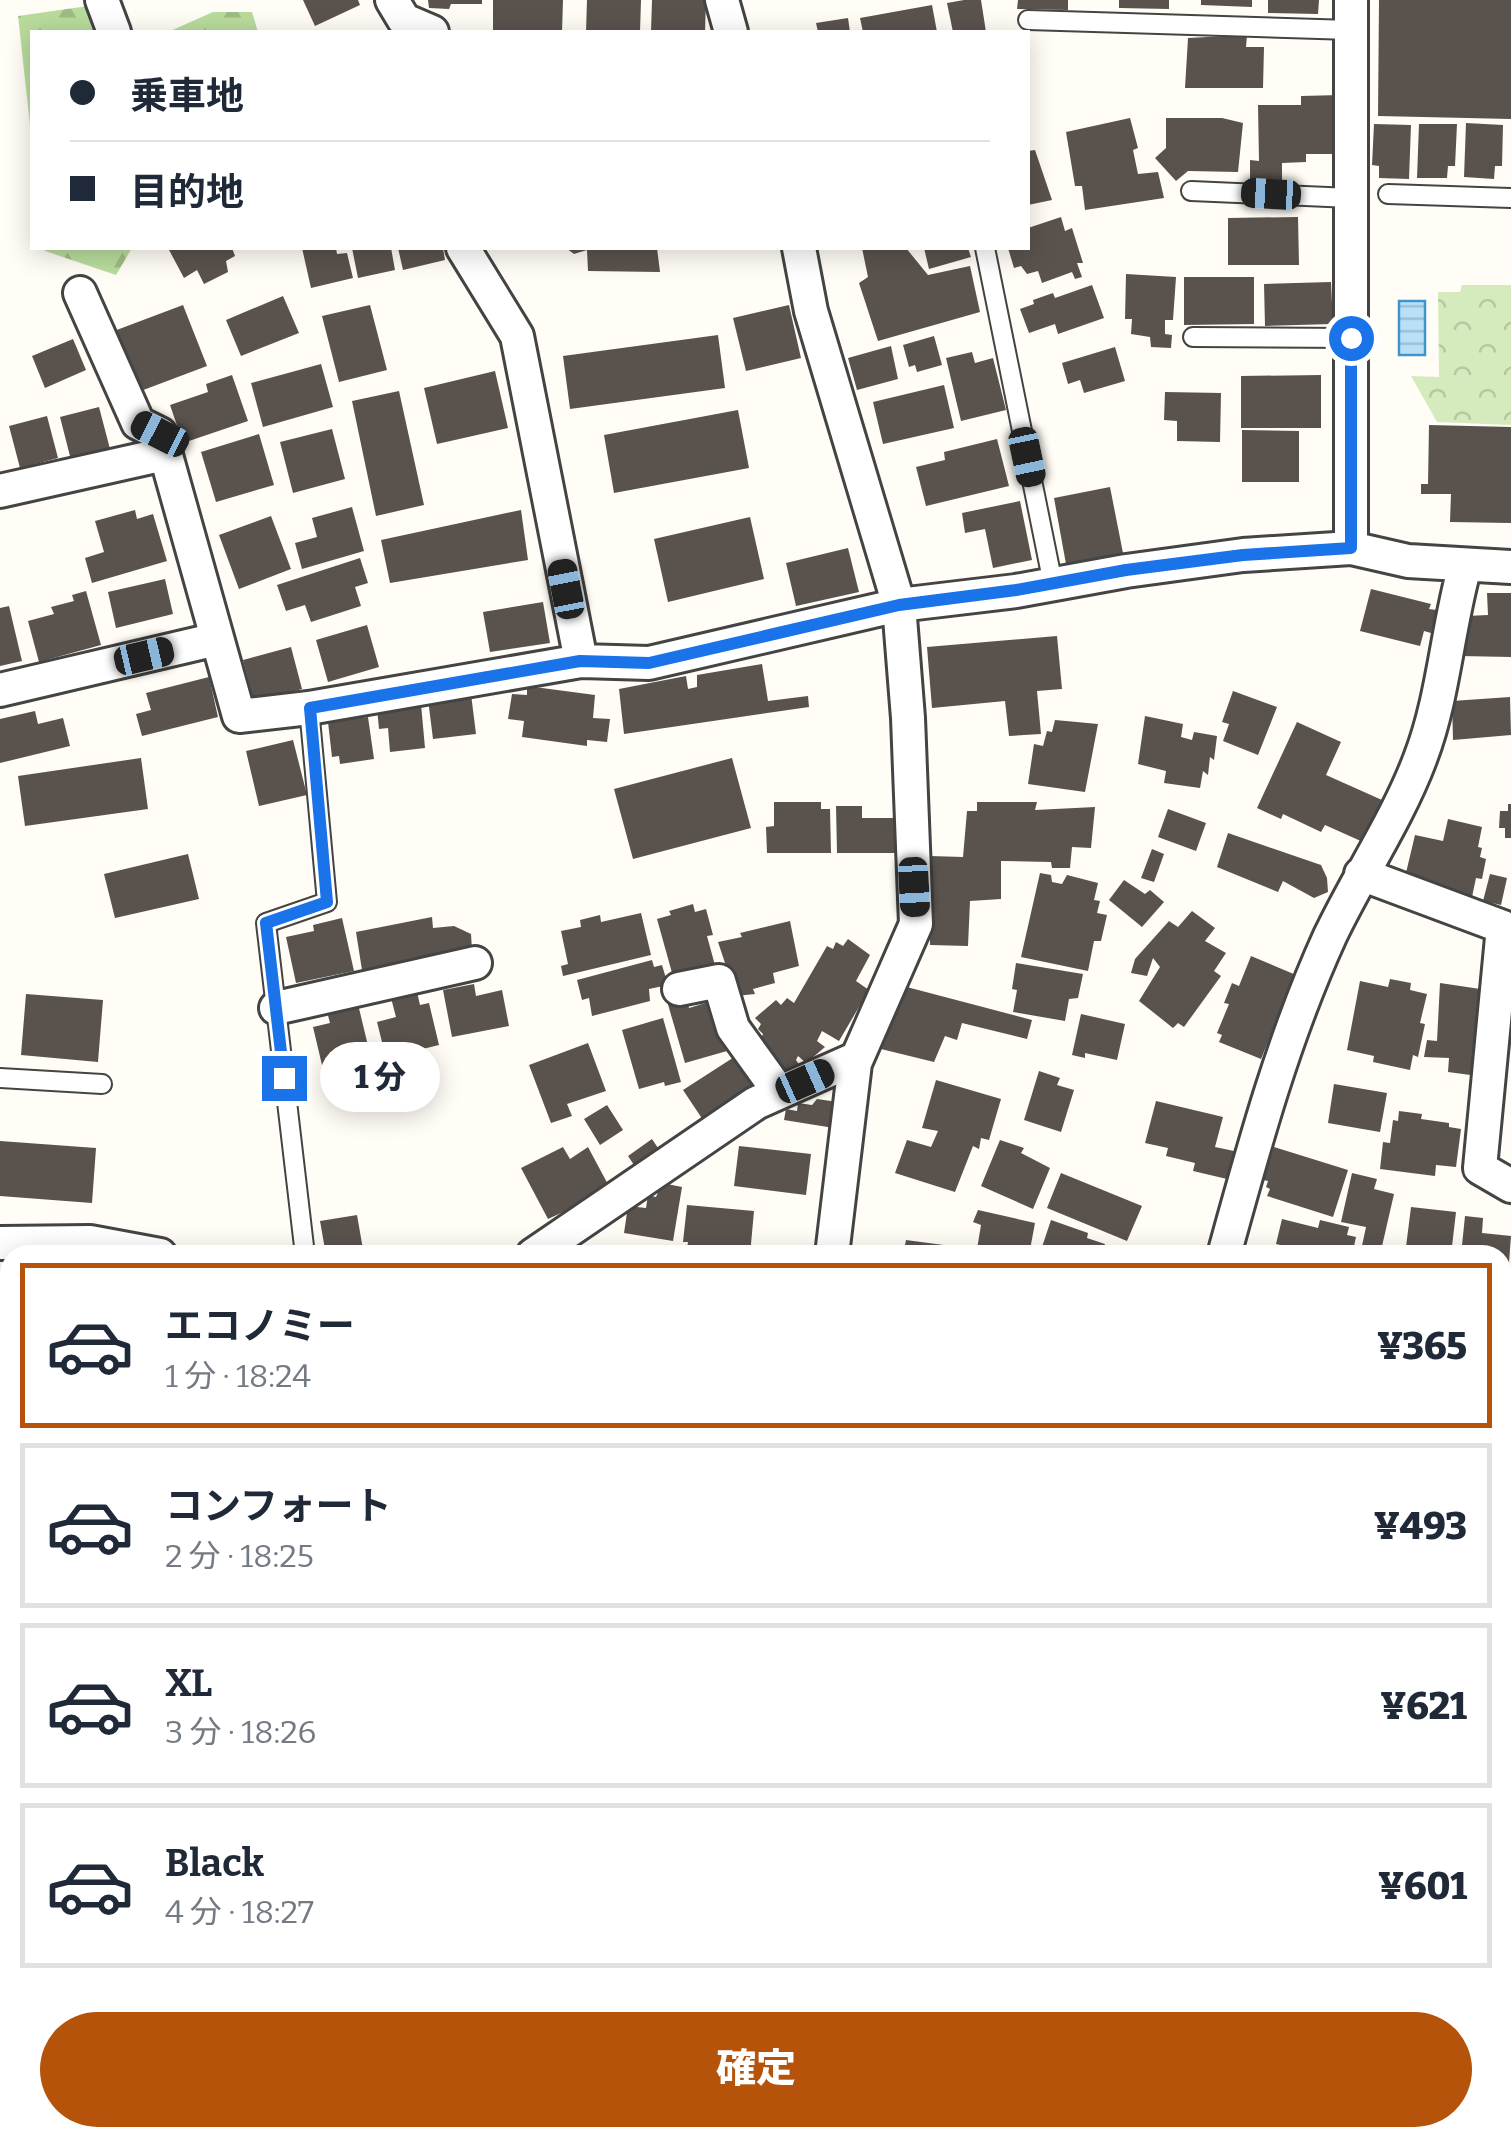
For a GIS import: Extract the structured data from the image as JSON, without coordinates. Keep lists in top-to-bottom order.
{
  "page": {
    "banner": ["乗車地", "目的地"],
    "bubble": "1 分",
    "list": [
      {
        "name": "エコノミー",
        "note": "1 分 · 18:24",
        "value": "¥365"
      },
      {
        "name": "コンフォート",
        "note": "2 分 · 18:25",
        "value": "¥493"
      },
      {
        "name": "XL",
        "note": "3 分 · 18:26",
        "value": "¥621"
      },
      {
        "name": "Black",
        "note": "4 分 · 18:27",
        "value": "¥601"
      }
    ],
    "buttons": "確定"
  }
}
